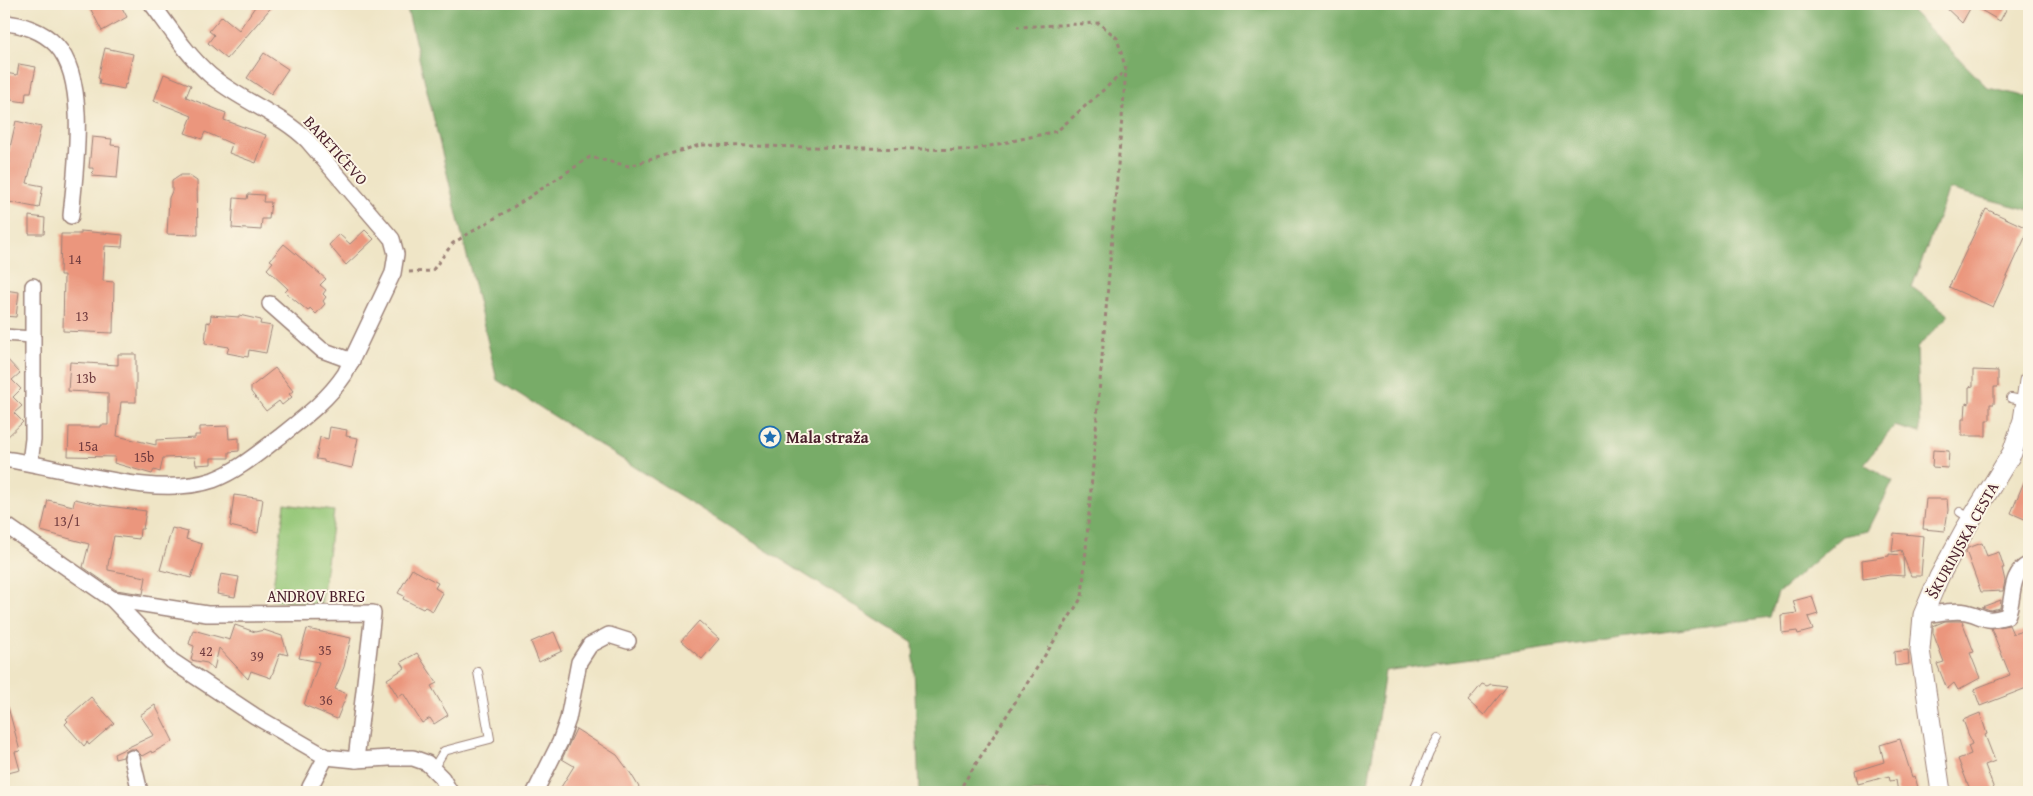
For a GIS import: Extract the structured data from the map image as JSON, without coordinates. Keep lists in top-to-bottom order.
{
  "streets": {
    "street": ["BARETIĆEVO", "ŠKURINJSKA CESTA", "ANDROV BREG"]
  },
  "places": {
    "place": ["Mala straža"]
  },
  "house_numbers": [
    "14",
    "13",
    "13b",
    "15a",
    "15b",
    "13/1",
    "35",
    "42",
    "39",
    "36"
  ]
}
